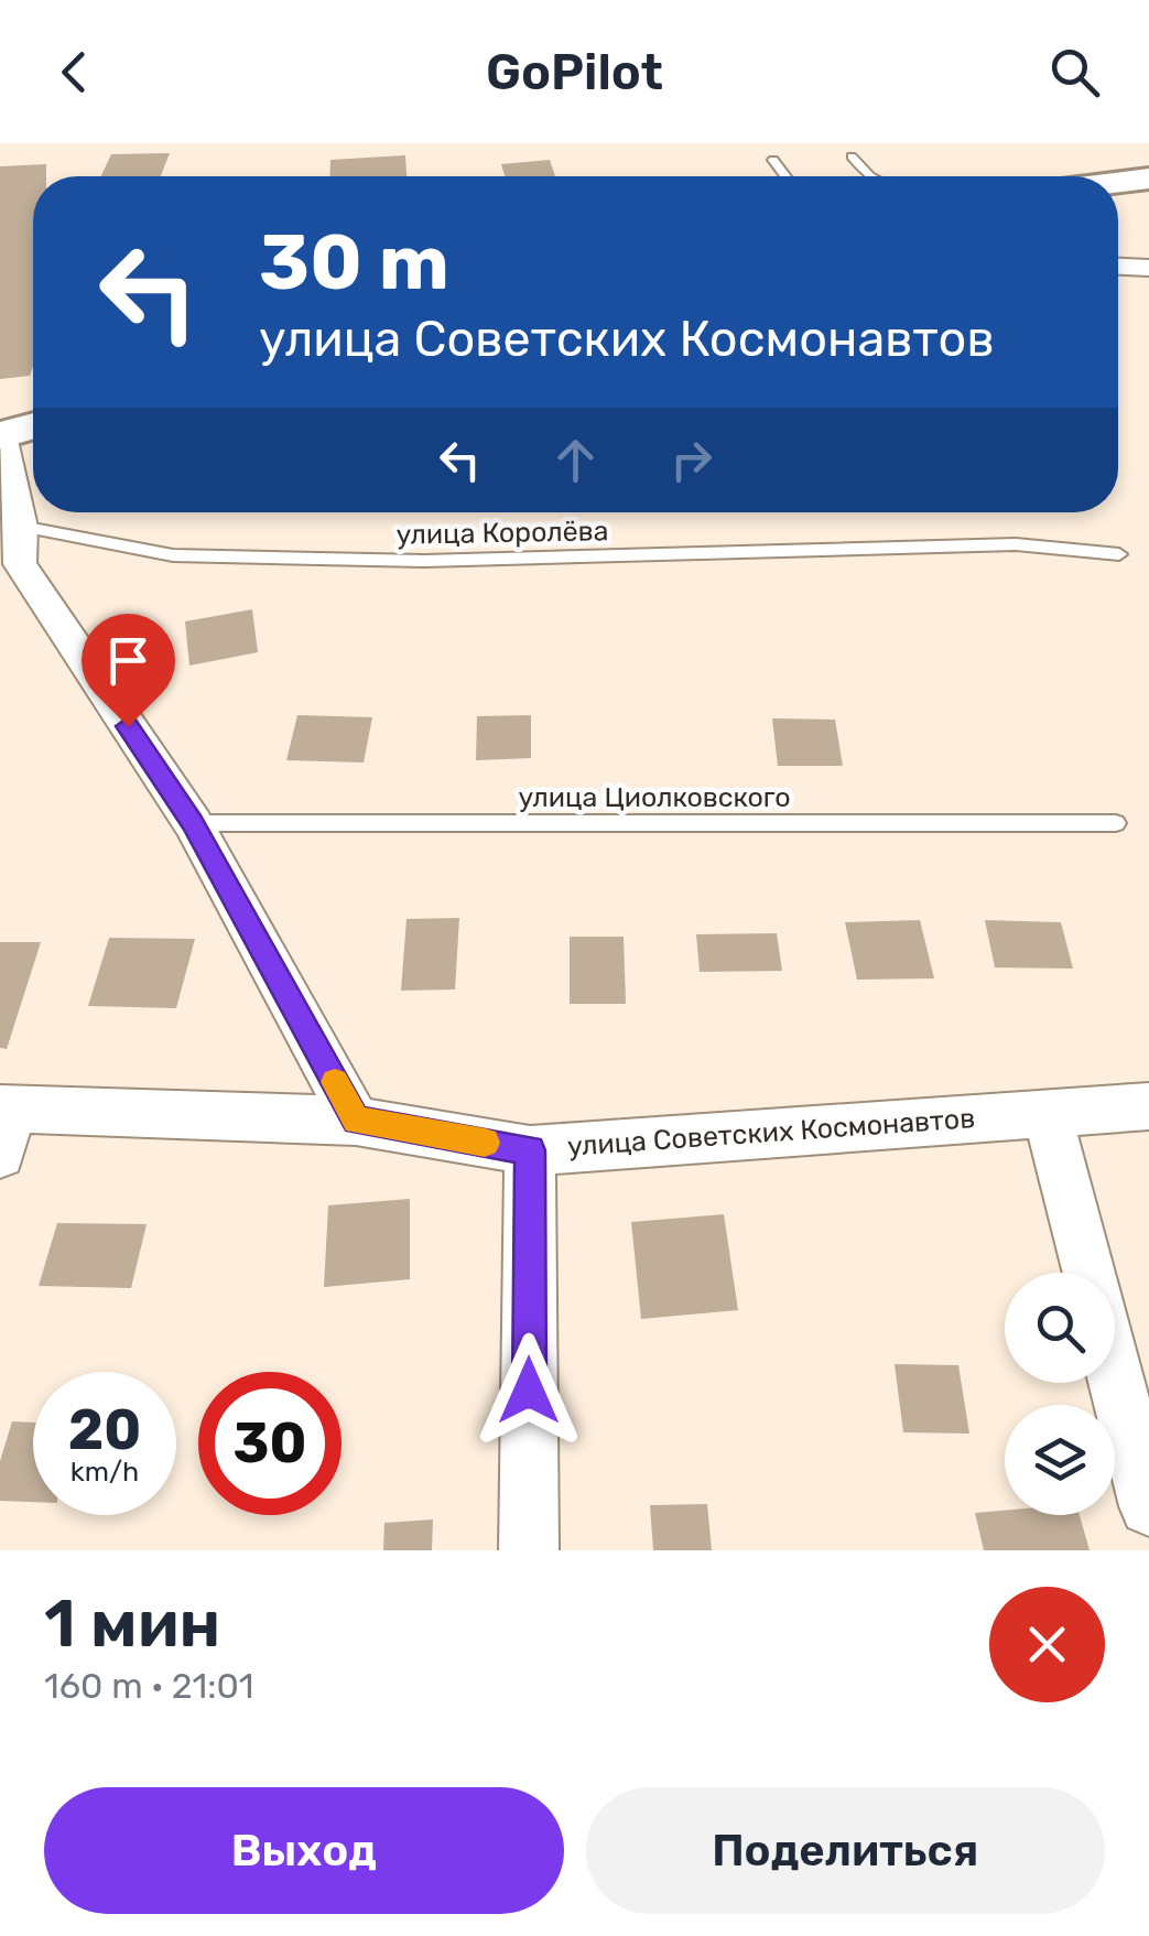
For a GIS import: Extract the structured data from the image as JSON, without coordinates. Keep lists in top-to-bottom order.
{
  "streets": {
    "street": ["улица Советских Космонавтов"],
    "lane": ["улица Королёва", "улица Циолковского"]
  },
  "page": {
    "header": "GoPilot",
    "turn": ["30 m", "улица Советских Космонавтов"],
    "speed": "20 km/h",
    "limit": "30",
    "heading": ["1 мин", "160 m · 21:01"],
    "buttons": ["Выход", "Поделиться"]
  }
}
